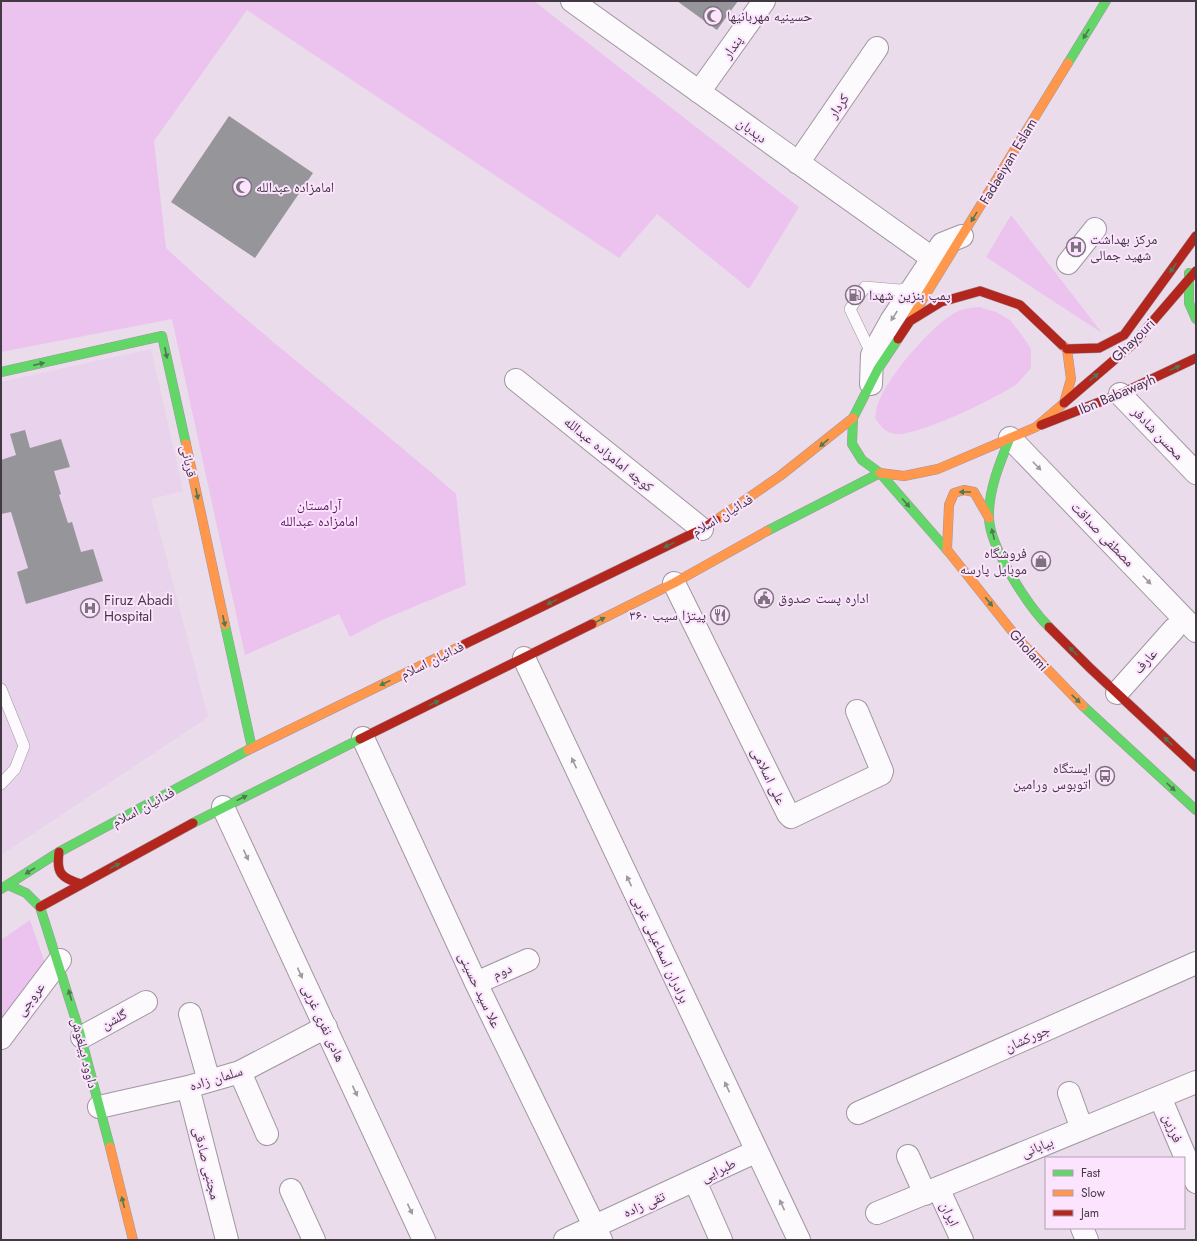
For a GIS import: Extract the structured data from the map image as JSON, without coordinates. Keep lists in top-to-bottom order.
{
  "streets": {
    "main road": [
      "Fadaeiyan Eslam",
      "Ghayouri",
      "Ibn Babawayh",
      "قربانی",
      "فدائیان اسلام",
      "Gholami",
      "داوود پیلغوش"
    ],
    "street": [
      "پندار",
      "کردار",
      "دیدبان",
      "محسن شادفر",
      "کوچه امامزاده عبدالله",
      "مصطفی صداقت",
      "عارف",
      "علی اسلامی",
      "برادران اسماعیلی غربی",
      "دوم",
      "علا سید حسینی",
      "عروجی",
      "گلشن",
      "هادی نفری غربی",
      "جورکشان",
      "سلمان زاده",
      "فرزین",
      "بیابانی",
      "مجتبی صادقی",
      "طبرایی",
      "تقی زاده",
      "ایران"
    ]
  },
  "crossings": [
    ["پندار", "دیدبان"],
    ["کردار", "دیدبان"],
    ["Fadaeiyan Eslam", "فدائیان اسلام"],
    ["Fadaeiyan Eslam", "Gholami"],
    ["Ghayouri", "Ibn Babawayh"],
    ["Ibn Babawayh", "محسن شادفر"],
    ["Ibn Babawayh", "مصطفی صداقت"],
    ["Ibn Babawayh", "Gholami"],
    ["کوچه امامزاده عبدالله", "فدائیان اسلام"],
    ["قربانی", "فدائیان اسلام"],
    ["فدائیان اسلام", "Gholami"],
    ["فدائیان اسلام", "داوود پیلغوش"],
    ["برادران اسماعیلی غربی", "طبرایی"],
    ["دوم", "علا سید حسینی"],
    ["علا سید حسینی", "تقی زاده"],
    ["عروجی", "داوود پیلغوش"],
    ["گلشن", "داوود پیلغوش"],
    ["هادی نفری غربی", "سلمان زاده"],
    ["داوود پیلغوش", "سلمان زاده"],
    ["سلمان زاده", "مجتبی صادقی"],
    ["فرزین", "بیابانی"],
    ["بیابانی", "ایران"],
    ["طبرایی", "تقی زاده"]
  ],
  "one_way": [
    "Fadaeiyan Eslam",
    "مصطفی صداقت",
    "برادران اسماعیلی غربی",
    "داوود پیلغوش"
  ],
  "parks": ["آرامستان امامزاده عبدالله"],
  "places": {
    "mosque": ["حسینیه مهربانیها", "امامزاده عبدالله"],
    "hospital": ["مرکز بهداشت شهید جمالی", "Firuz Abadi Hospital"],
    "fuel station": ["پمپ بنزین شهدا"],
    "shop": ["فروشگاه موبایل پارسه"],
    "public building": ["اداره پست صدوق"],
    "restaurant": ["پیتزا سیب ۳۶۰"],
    "bus stop": ["ایستگاه اتوبوس ورامین"]
  },
  "legend": ["Fast", "Slow", "Jam"]
}
